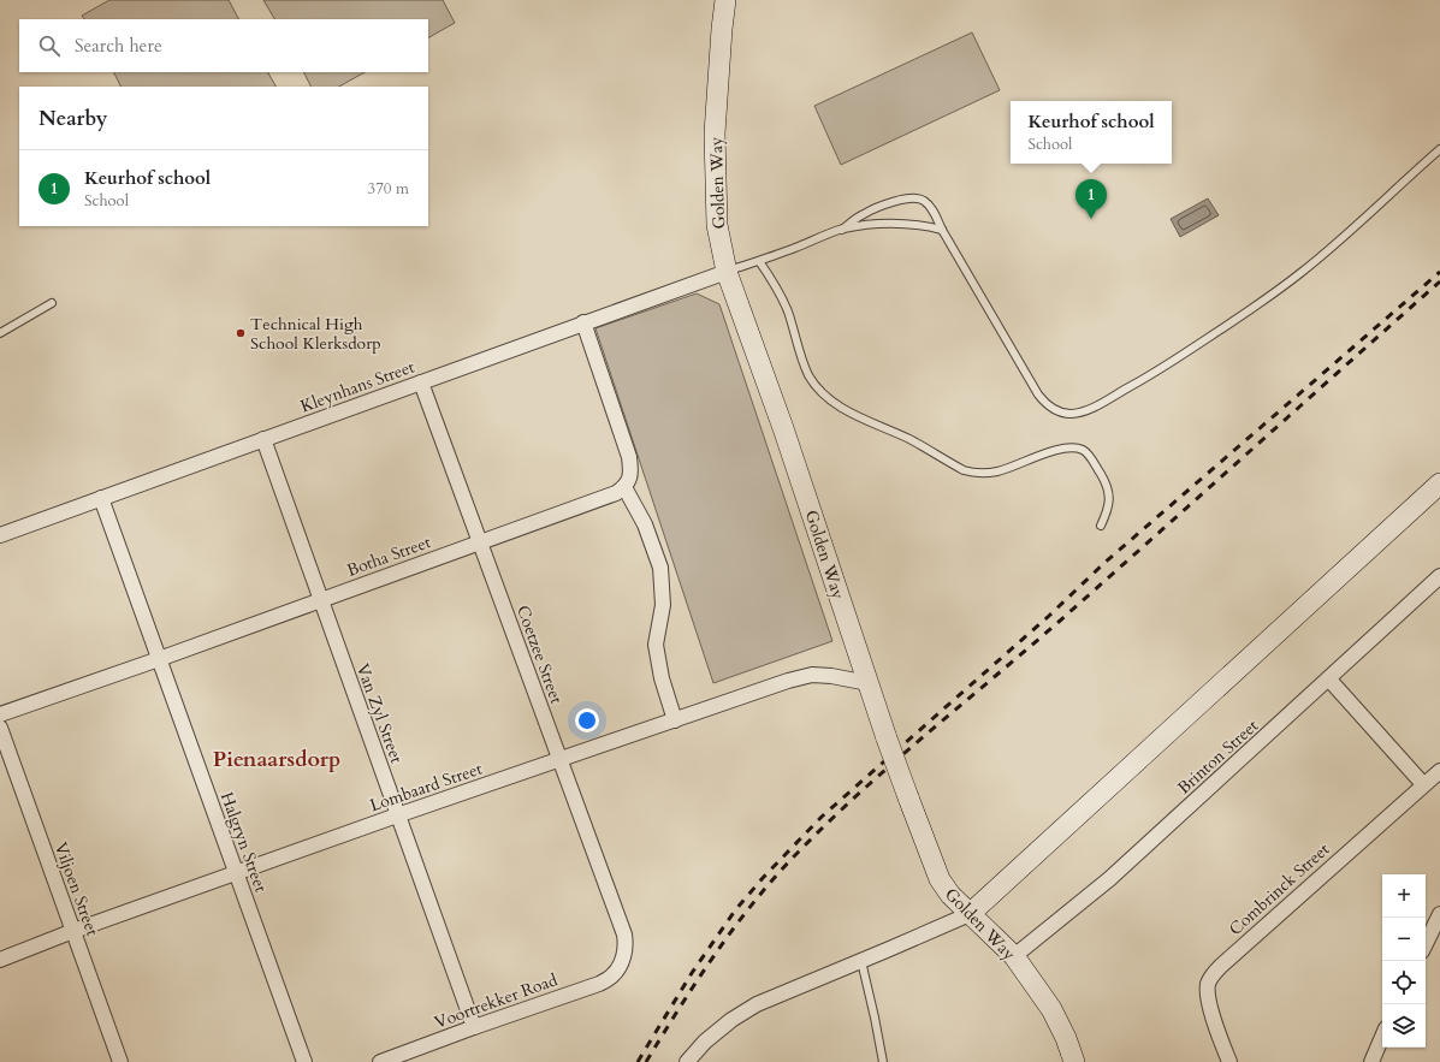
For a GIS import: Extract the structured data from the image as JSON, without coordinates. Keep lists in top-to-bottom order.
{
  "streets": {
    "street": [
      "Golden Way",
      "Kleynhans Street",
      "Botha Street",
      "Coetzee Street",
      "Van Zyl Street",
      "Brinton Street",
      "Lombaard Street",
      "Halgryn Street",
      "Viljoen Street",
      "Combrinck Street",
      "Voortrekker Road"
    ]
  },
  "crossings": [
    ["Golden Way", "Kleynhans Street"],
    ["Golden Way", "Brinton Street"],
    ["Golden Way", "Lombaard Street"],
    ["Kleynhans Street", "Coetzee Street"],
    ["Kleynhans Street", "Van Zyl Street"],
    ["Kleynhans Street", "Halgryn Street"],
    ["Botha Street", "Coetzee Street"],
    ["Botha Street", "Van Zyl Street"],
    ["Botha Street", "Halgryn Street"],
    ["Coetzee Street", "Lombaard Street"],
    ["Coetzee Street", "Voortrekker Road"],
    ["Van Zyl Street", "Lombaard Street"],
    ["Van Zyl Street", "Voortrekker Road"],
    ["Lombaard Street", "Halgryn Street"],
    ["Lombaard Street", "Viljoen Street"]
  ],
  "districts": ["Pienaarsdorp"],
  "places": ["Technical High School Klerksdorp"],
  "page": {
    "search": "Search here",
    "heading": "Nearby",
    "popup": ["Keurhof school", "School"],
    "list": [
      {
        "mark": "1",
        "name": "Keurhof school",
        "note": "School",
        "value": "370 m"
      }
    ],
    "pins": "1",
    "map_buttons": ["+", "−"]
  }
}
